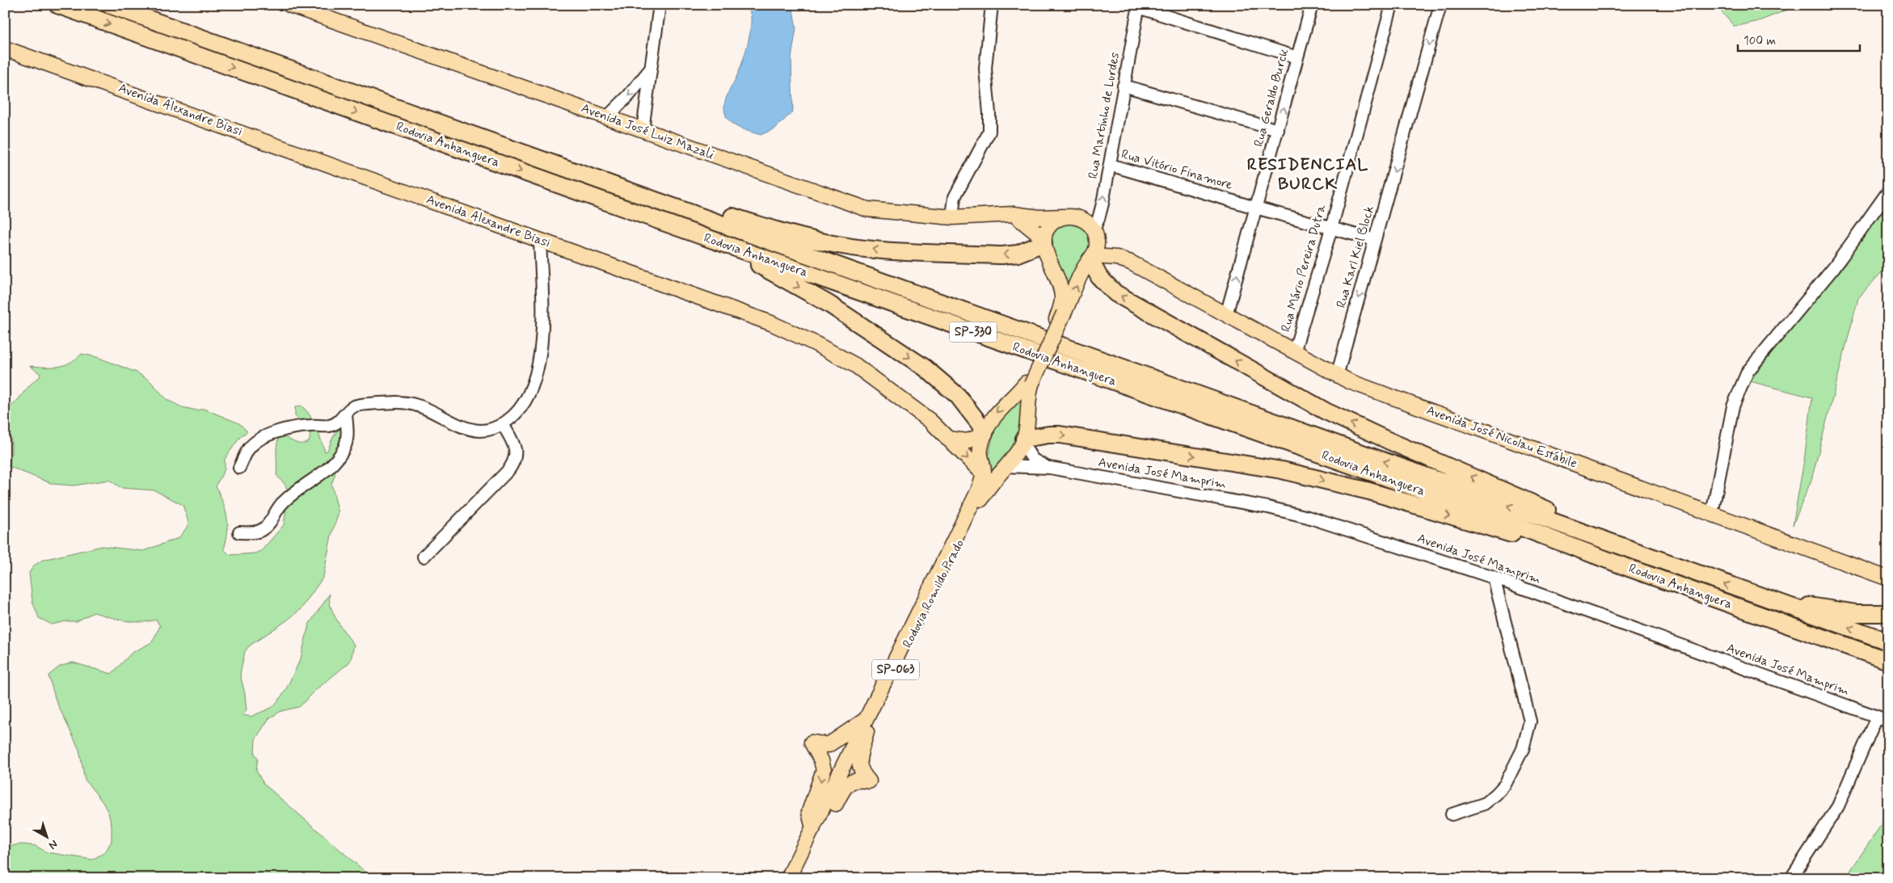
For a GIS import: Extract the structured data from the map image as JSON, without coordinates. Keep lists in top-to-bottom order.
{
  "streets": {
    "highway": ["Rodovia Anhanguera", "SP-330"],
    "main road": [
      "Avenida Alexandre Biasi",
      "Avenida José Luiz Mazali",
      "Avenida José Nicolau Estábile",
      "Rodovia Romildo Prado",
      "SP-063"
    ],
    "street": [
      "Rua Geraldo Burck",
      "Rua Martinho de Lurdes",
      "Rua Vitório Finamore",
      "Rua Karl Kiel Block",
      "Rua Mário Pereira Dutra",
      "Avenida José Mamprim"
    ]
  },
  "crossings": [
    ["Rua Geraldo Burck", "Rua Vitório Finamore"],
    ["Rua Geraldo Burck", "Avenida José Nicolau Estábile"],
    ["Avenida Alexandre Biasi", "Rodovia Romildo Prado"],
    ["Avenida Alexandre Biasi", "SP-063"],
    ["Rua Martinho de Lurdes", "Avenida José Luiz Mazali"],
    ["Rua Martinho de Lurdes", "Rua Vitório Finamore"],
    ["Rua Martinho de Lurdes", "Avenida José Nicolau Estábile"],
    ["Avenida José Luiz Mazali", "Avenida José Nicolau Estábile"],
    ["Rua Vitório Finamore", "Rua Karl Kiel Block"],
    ["Rua Vitório Finamore", "Rua Mário Pereira Dutra"],
    ["Rua Karl Kiel Block", "Avenida José Nicolau Estábile"],
    ["Rua Mário Pereira Dutra", "Avenida José Nicolau Estábile"],
    ["Avenida José Nicolau Estábile", "SP-063"],
    ["Avenida José Mamprim", "Rodovia Romildo Prado"],
    ["Avenida José Mamprim", "SP-063"],
    ["Rodovia Romildo Prado", "SP-063"]
  ],
  "one_way": ["Rua Geraldo Burck", "Rua Karl Kiel Block"],
  "districts": ["RESIDENCIAL BURCK"],
  "scale_bar": "100 m",
  "north": "bottom right"
}
